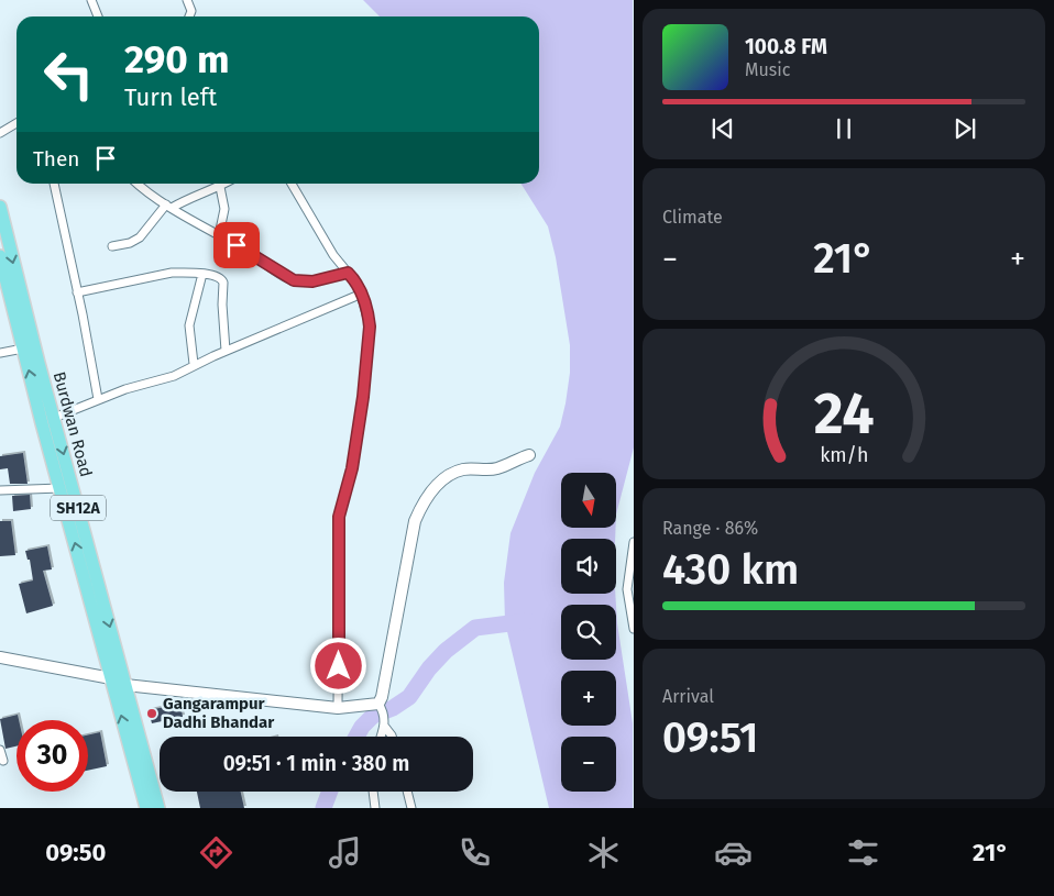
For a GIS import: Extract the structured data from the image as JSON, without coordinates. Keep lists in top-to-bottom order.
{
  "streets": {
    "main road": ["Burdwan Road", "SH12A"]
  },
  "places": ["Gangarampur Dadhi Bhandar"],
  "north": "bottom",
  "page": {
    "turn": ["290 m", "Turn left"],
    "song": ["100.8 FM", "Music"],
    "then": "Then",
    "tile": [
      "Climate",
      ["Range · 86%", "430 km"],
      ["Arrival", "09:51"]
    ],
    "heat": ["−", "21°", "+"],
    "map_buttons": ["+", "−"],
    "limit": "30",
    "trip": "09:51 · 1 min · 380 m",
    "tabs": ["09:50", "21°"],
    "gauge": ["24", "km/h"]
  }
}
